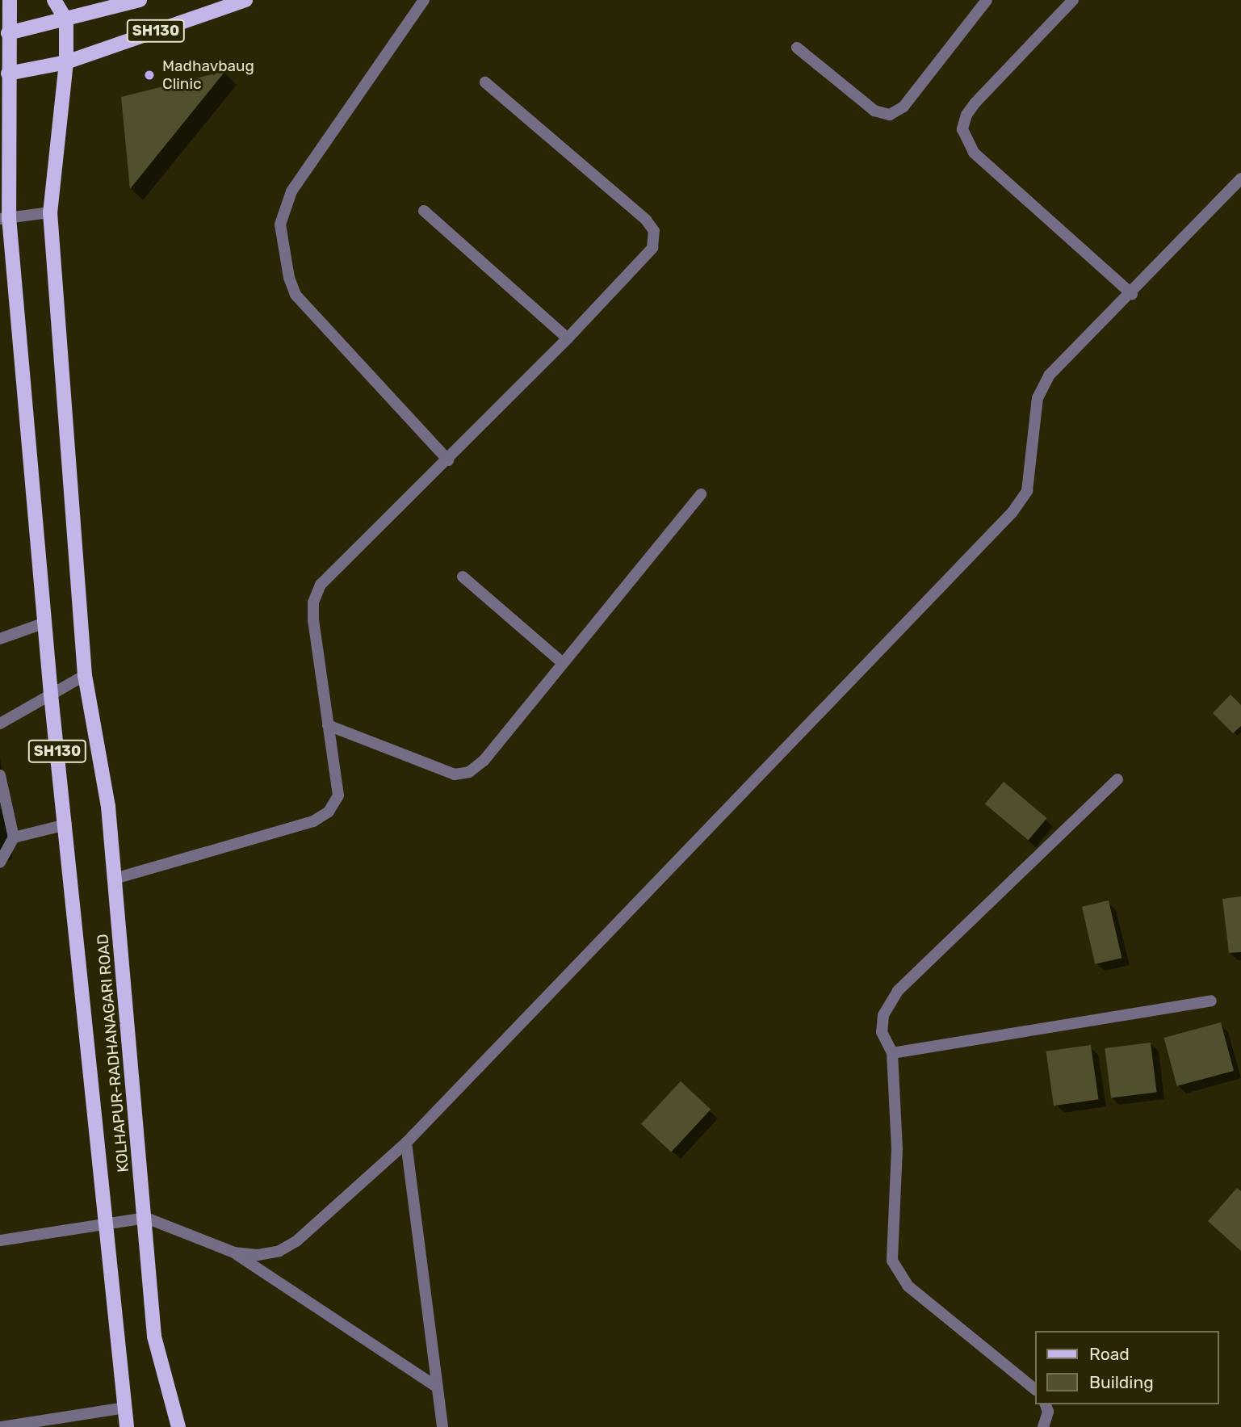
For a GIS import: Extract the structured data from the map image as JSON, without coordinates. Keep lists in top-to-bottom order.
{
  "streets": {
    "main road": ["SH130", "KOLHAPUR-RADHANAGARI ROAD"]
  },
  "crossings": [
    ["SH130", "KOLHAPUR-RADHANAGARI ROAD"]
  ],
  "places": ["Madhavbaug Clinic"],
  "legend": ["Road", "Building"]
}
